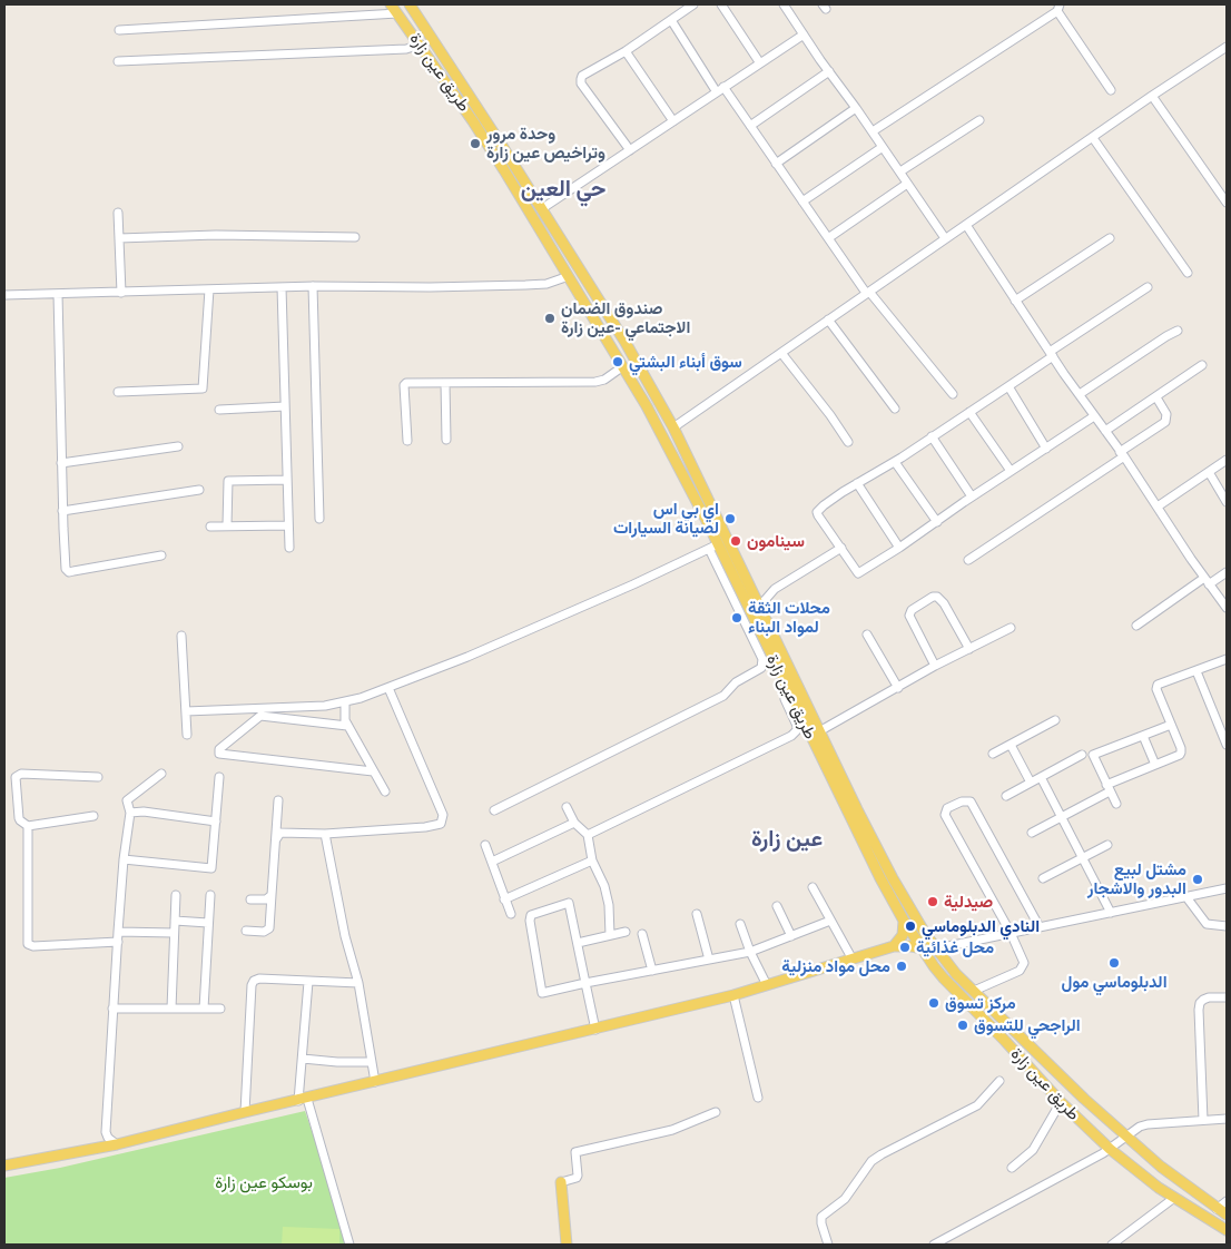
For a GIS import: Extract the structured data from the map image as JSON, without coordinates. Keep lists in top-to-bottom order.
{
  "streets": {
    "main road": ["طريق عين زارة"]
  },
  "districts": ["حي العين", "عين زارة"],
  "parks": ["بوسكو عين زارة"],
  "places": [
    "وحدة مرور وتراخيص عين زارة",
    "صندوق الضمان الاجتماعي -عين زارة",
    "سوق أبناء البشتي",
    "اي بي اس لصيانة السيارات",
    "سينامون",
    "محلات الثقة لمواد البناء",
    "مشتل لبيع البدور والاشجار",
    "صيدلية",
    "النادي الدبلوماسي",
    "محل غذائية",
    "الدبلوماسي مول",
    "محل مواد منزلية",
    "مركز تسوق",
    "الراجحي للتسوق"
  ]
}
